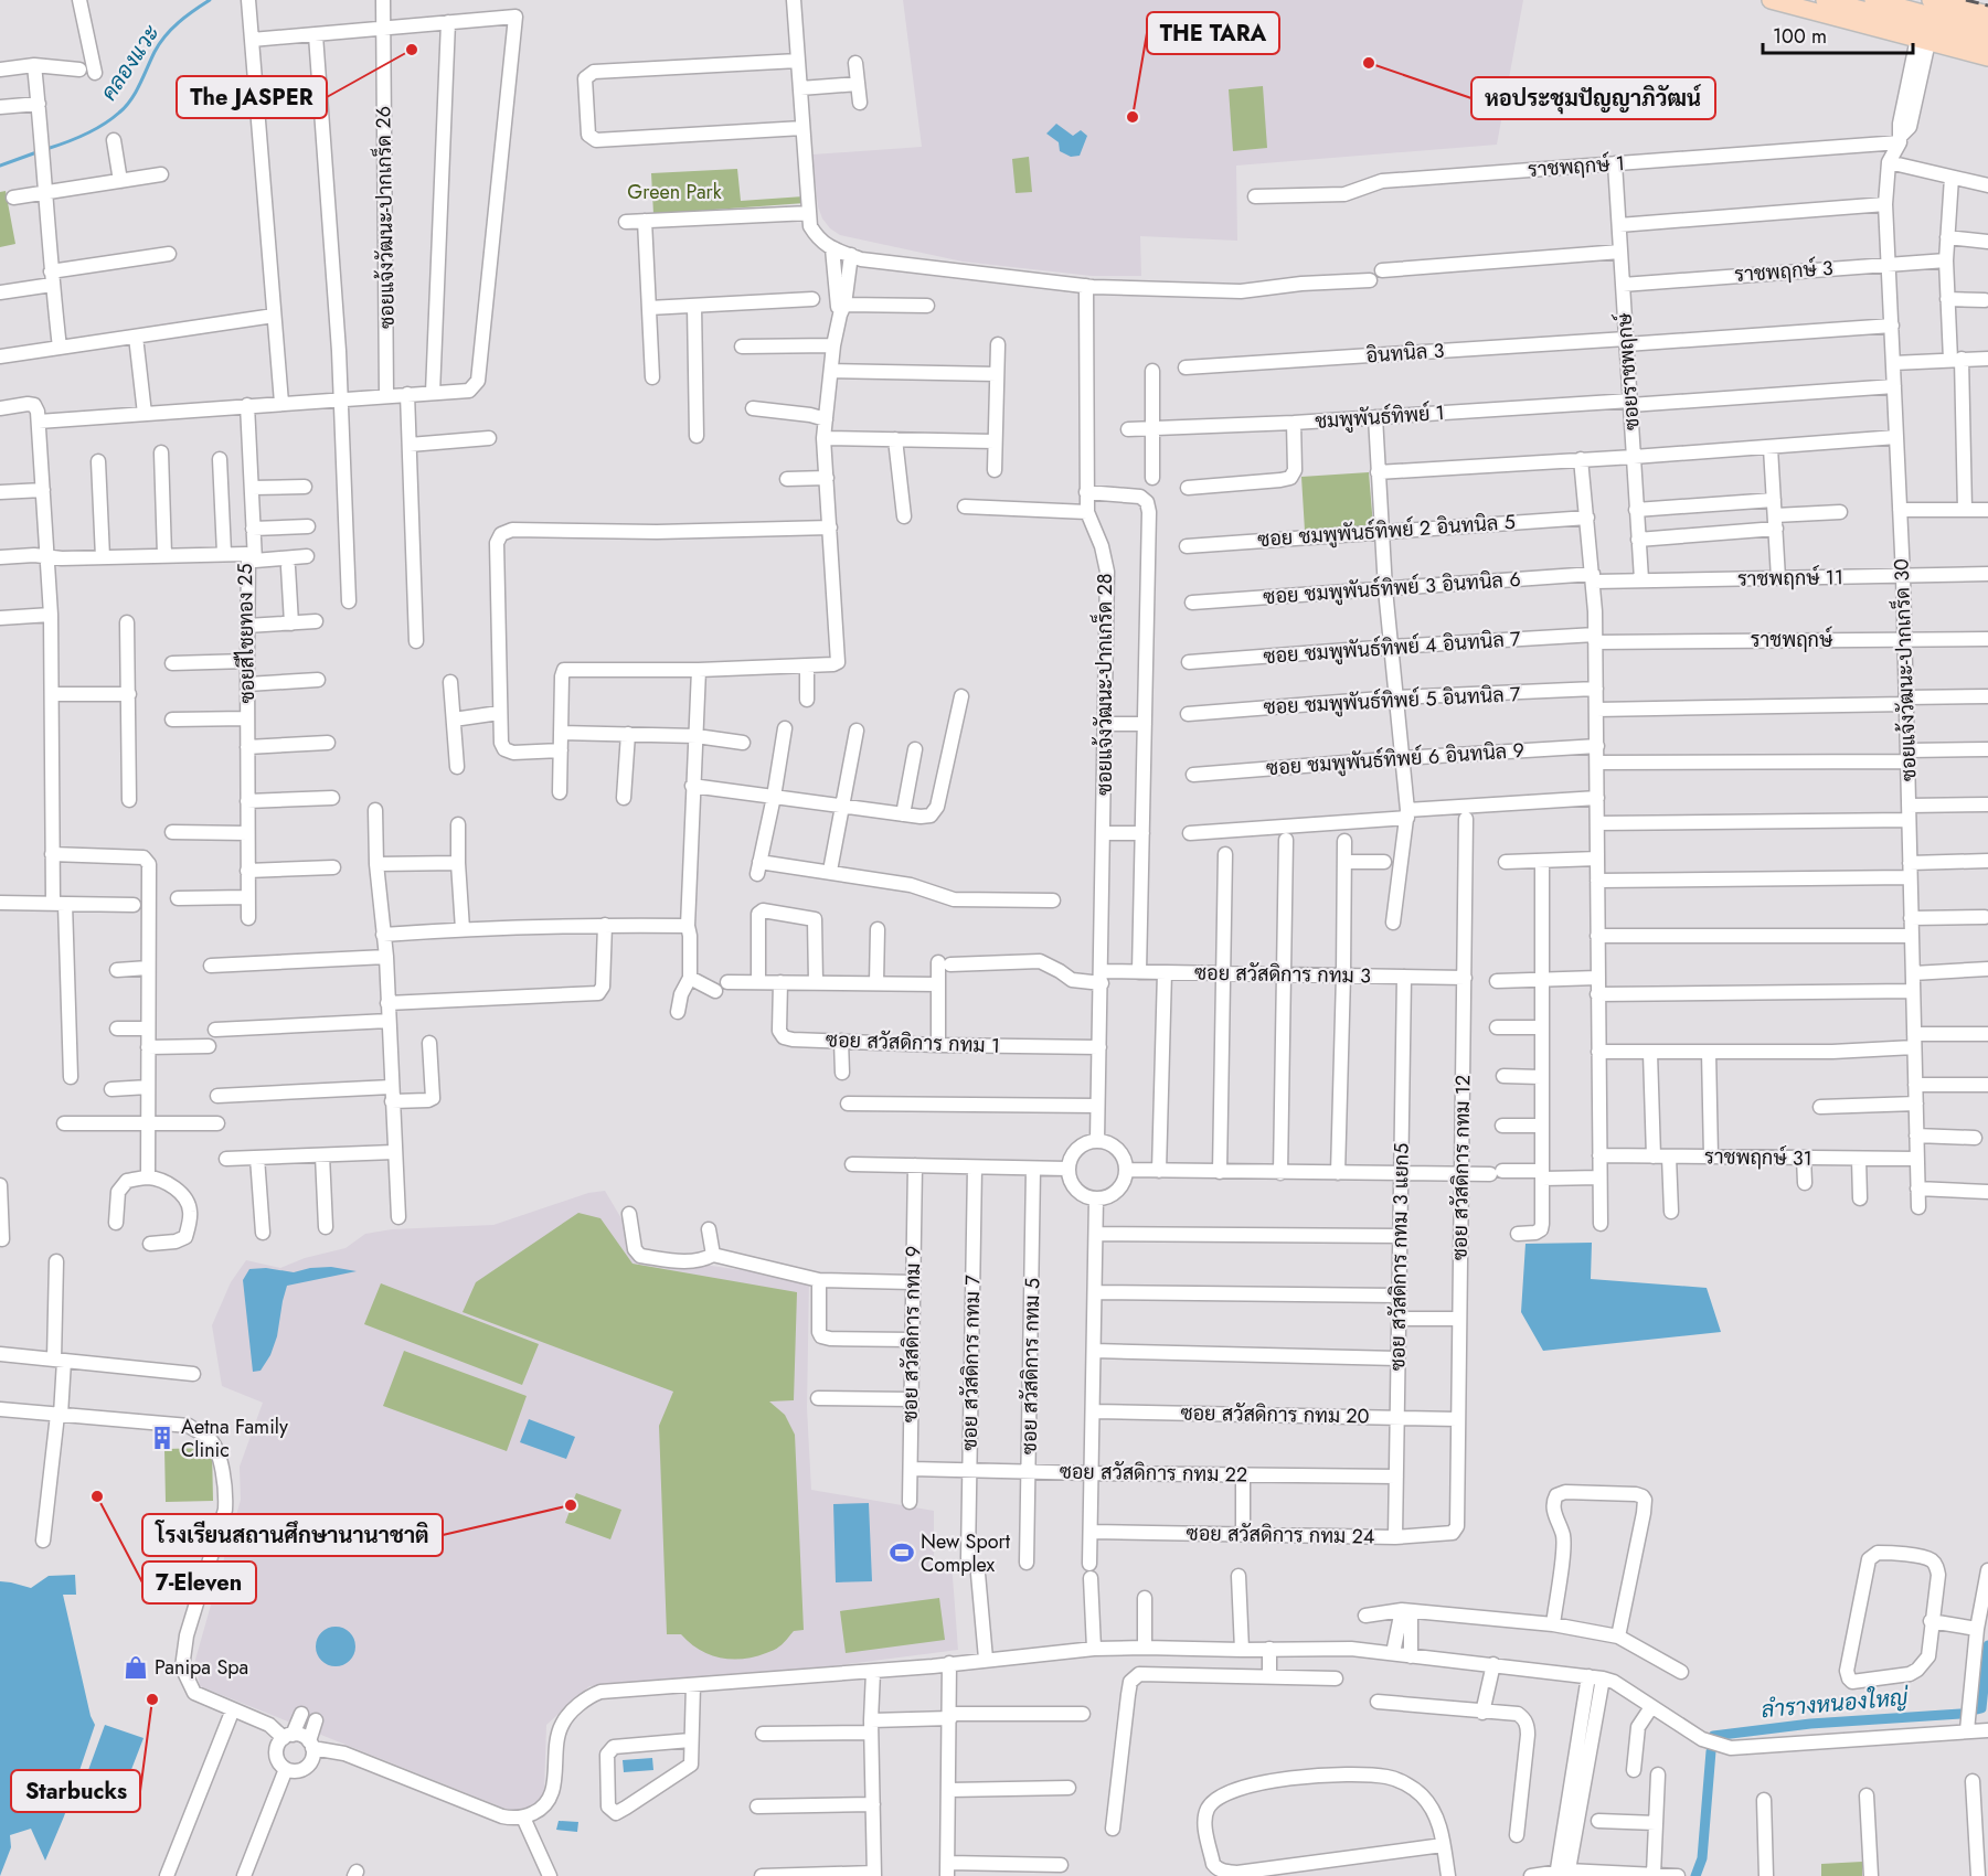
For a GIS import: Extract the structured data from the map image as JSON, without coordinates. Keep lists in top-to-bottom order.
{
  "streets": {
    "street": [
      "ราชพฤกษ์ 1",
      "ซอยแจ้งวัฒนะ-ปากเกร็ด 26",
      "ราชพฤกษ์ 3",
      "อินทนิล 3",
      "ซอยราชพฤกษ์",
      "ชมพูพันธ์ทิพย์ 1",
      "ซอย ชมพูพันธ์ทิพย์ 2 อินทนิล 5",
      "ราชพฤกษ์ 11",
      "ซอย ชมพูพันธ์ทิพย์ 3 อินทนิล 6",
      "ซอยสีไชยทอง 25",
      "ราชพฤกษ์",
      "ซอย ชมพูพันธ์ทิพย์ 4 อินทนิล 7",
      "ซอยแจ้งวัฒนะ-ปากเกร็ด 30",
      "ซอยแจ้งวัฒนะ-ปากเกร็ด 28",
      "ซอย ชมพูพันธ์ทิพย์ 5 อินทนิล 7",
      "ซอย ชมพูพันธ์ทิพย์ 6 อินทนิล 9",
      "ซอย สวัสดิการ กทม 3",
      "ซอย สวัสดิการ กทม 1",
      "ราชพฤกษ์ 31",
      "ซอย สวัสดิการ กทม 12",
      "ซอย สวัสดิการ กทม 3 แยก5",
      "ซอย สวัสดิการ กทม 9",
      "ซอย สวัสดิการ กทม 7",
      "ซอย สวัสดิการ กทม 5",
      "ซอย สวัสดิการ กทม 20",
      "ซอย สวัสดิการ กทม 22",
      "ซอย สวัสดิการ กทม 24"
    ]
  },
  "crossings": [
    ["ราชพฤกษ์ 1", "ซอยราชพฤกษ์"],
    ["ราชพฤกษ์ 1", "ซอยแจ้งวัฒนะ-ปากเกร็ด 30"],
    ["ราชพฤกษ์ 3", "ซอยราชพฤกษ์"],
    ["ราชพฤกษ์ 3", "ซอยแจ้งวัฒนะ-ปากเกร็ด 30"],
    ["อินทนิล 3", "ซอยราชพฤกษ์"],
    ["อินทนิล 3", "ซอยแจ้งวัฒนะ-ปากเกร็ด 30"],
    ["ซอยราชพฤกษ์", "ชมพูพันธ์ทิพย์ 1"],
    ["ซอยราชพฤกษ์", "ราชพฤกษ์ 11"],
    ["ชมพูพันธ์ทิพย์ 1", "ซอยแจ้งวัฒนะ-ปากเกร็ด 30"],
    ["ราชพฤกษ์ 11", "ซอย ชมพูพันธ์ทิพย์ 3 อินทนิล 6"],
    ["ราชพฤกษ์ 11", "ซอยแจ้งวัฒนะ-ปากเกร็ด 30"],
    ["ราชพฤกษ์", "ซอย ชมพูพันธ์ทิพย์ 4 อินทนิล 7"],
    ["ราชพฤกษ์", "ซอยแจ้งวัฒนะ-ปากเกร็ด 30"],
    ["ซอยแจ้งวัฒนะ-ปากเกร็ด 30", "ราชพฤกษ์ 31"],
    ["ซอยแจ้งวัฒนะ-ปากเกร็ด 28", "ซอย สวัสดิการ กทม 3"],
    ["ซอยแจ้งวัฒนะ-ปากเกร็ด 28", "ซอย สวัสดิการ กทม 1"],
    ["ซอย สวัสดิการ กทม 3", "ซอย สวัสดิการ กทม 12"],
    ["ซอย สวัสดิการ กทม 3", "ซอย สวัสดิการ กทม 3 แยก5"],
    ["ซอย สวัสดิการ กทม 12", "ซอย สวัสดิการ กทม 20"],
    ["ซอย สวัสดิการ กทม 12", "ซอย สวัสดิการ กทม 24"],
    ["ซอย สวัสดิการ กทม 3 แยก5", "ซอย สวัสดิการ กทม 20"],
    ["ซอย สวัสดิการ กทม 3 แยก5", "ซอย สวัสดิการ กทม 22"],
    ["ซอย สวัสดิการ กทม 3 แยก5", "ซอย สวัสดิการ กทม 24"],
    ["ซอย สวัสดิการ กทม 9", "ซอย สวัสดิการ กทม 22"],
    ["ซอย สวัสดิการ กทม 7", "ซอย สวัสดิการ กทม 22"],
    ["ซอย สวัสดิการ กทม 5", "ซอย สวัสดิการ กทม 22"]
  ],
  "water": ["คลองแวะ", "ลำรางหนองใหญ่"],
  "parks": ["Green Park"],
  "places": {
    "other": [
      "The JASPER",
      "หอประชุมปัญญาภิวัฒน์",
      "THE TARA",
      "7-Eleven",
      "โรงเรียนสถานศึกษานานาชาติ",
      "Starbucks"
    ],
    "building": ["Aetna Family Clinic"],
    "sports": ["New Sport Complex"],
    "shop": ["Panipa Spa"]
  },
  "scale_bar": "100 m"
}
